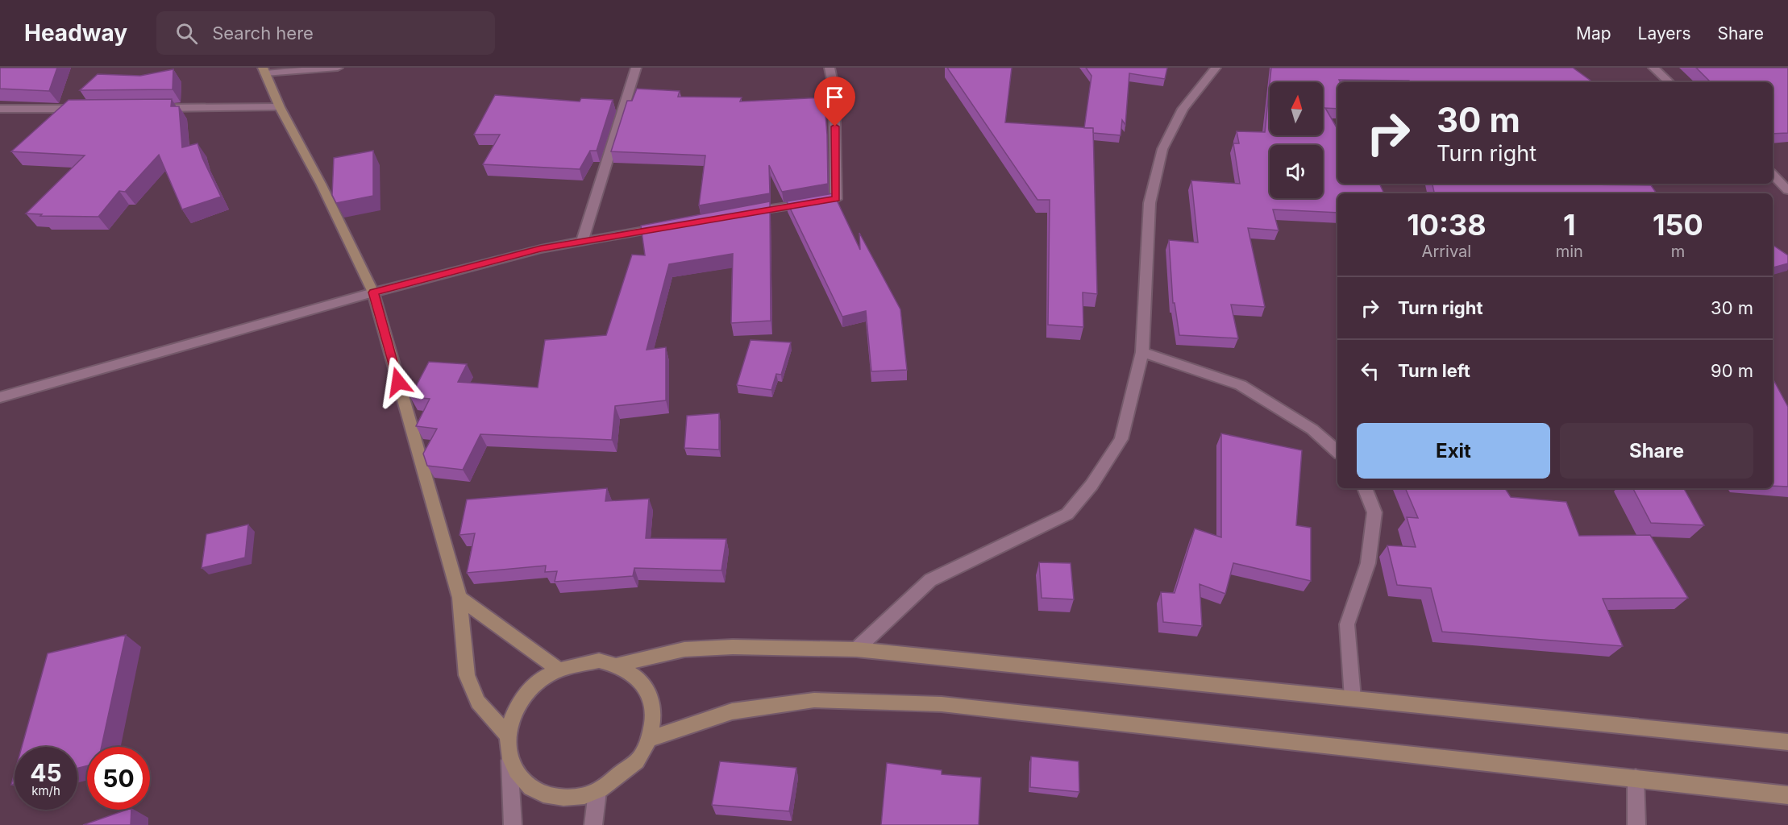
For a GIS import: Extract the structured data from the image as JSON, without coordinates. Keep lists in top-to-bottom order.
{
  "north": "top",
  "page": {
    "header": "Headway",
    "search": "Search here",
    "nav": ["Map", "Layers", "Share"],
    "turn": ["30 m", "Turn right"],
    "eta": [
      "10:38",
      "Arrival",
      "1",
      "min",
      "150",
      "m"
    ],
    "list": [
      {
        "name": "Turn right",
        "value": "30 m"
      },
      {
        "name": "Turn left",
        "value": "90 m"
      }
    ],
    "buttons": ["Exit", "Share"],
    "speed": "45 km/h",
    "limit": "50"
  }
}
